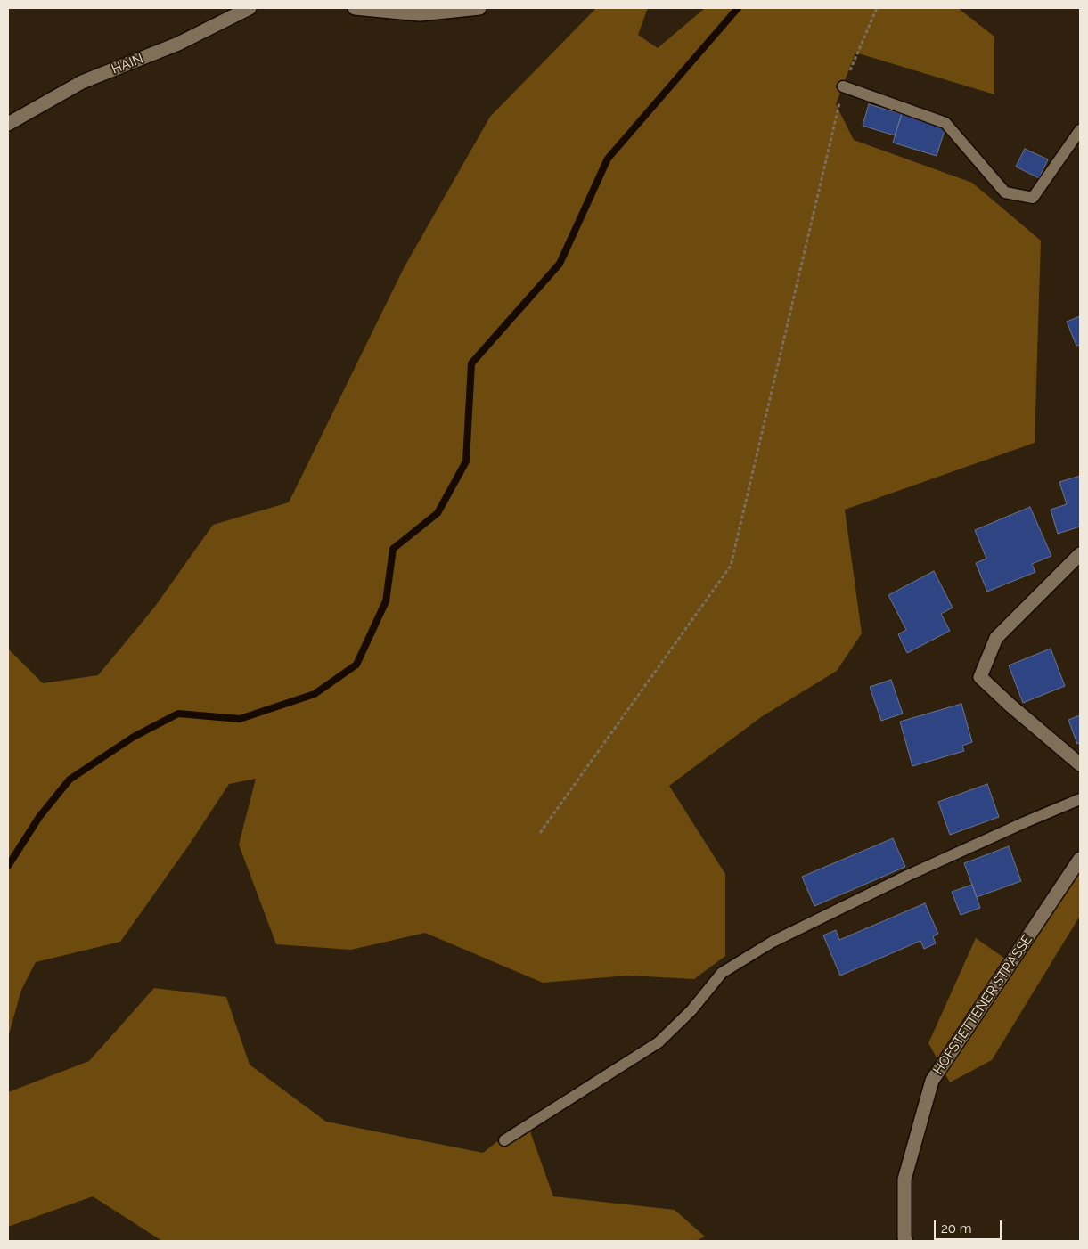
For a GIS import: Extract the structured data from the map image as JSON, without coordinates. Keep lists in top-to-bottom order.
{
  "streets": {
    "street": ["HAIN", "HOFSTETTENER STRASSE"]
  },
  "scale_bar": "20 m"
}
